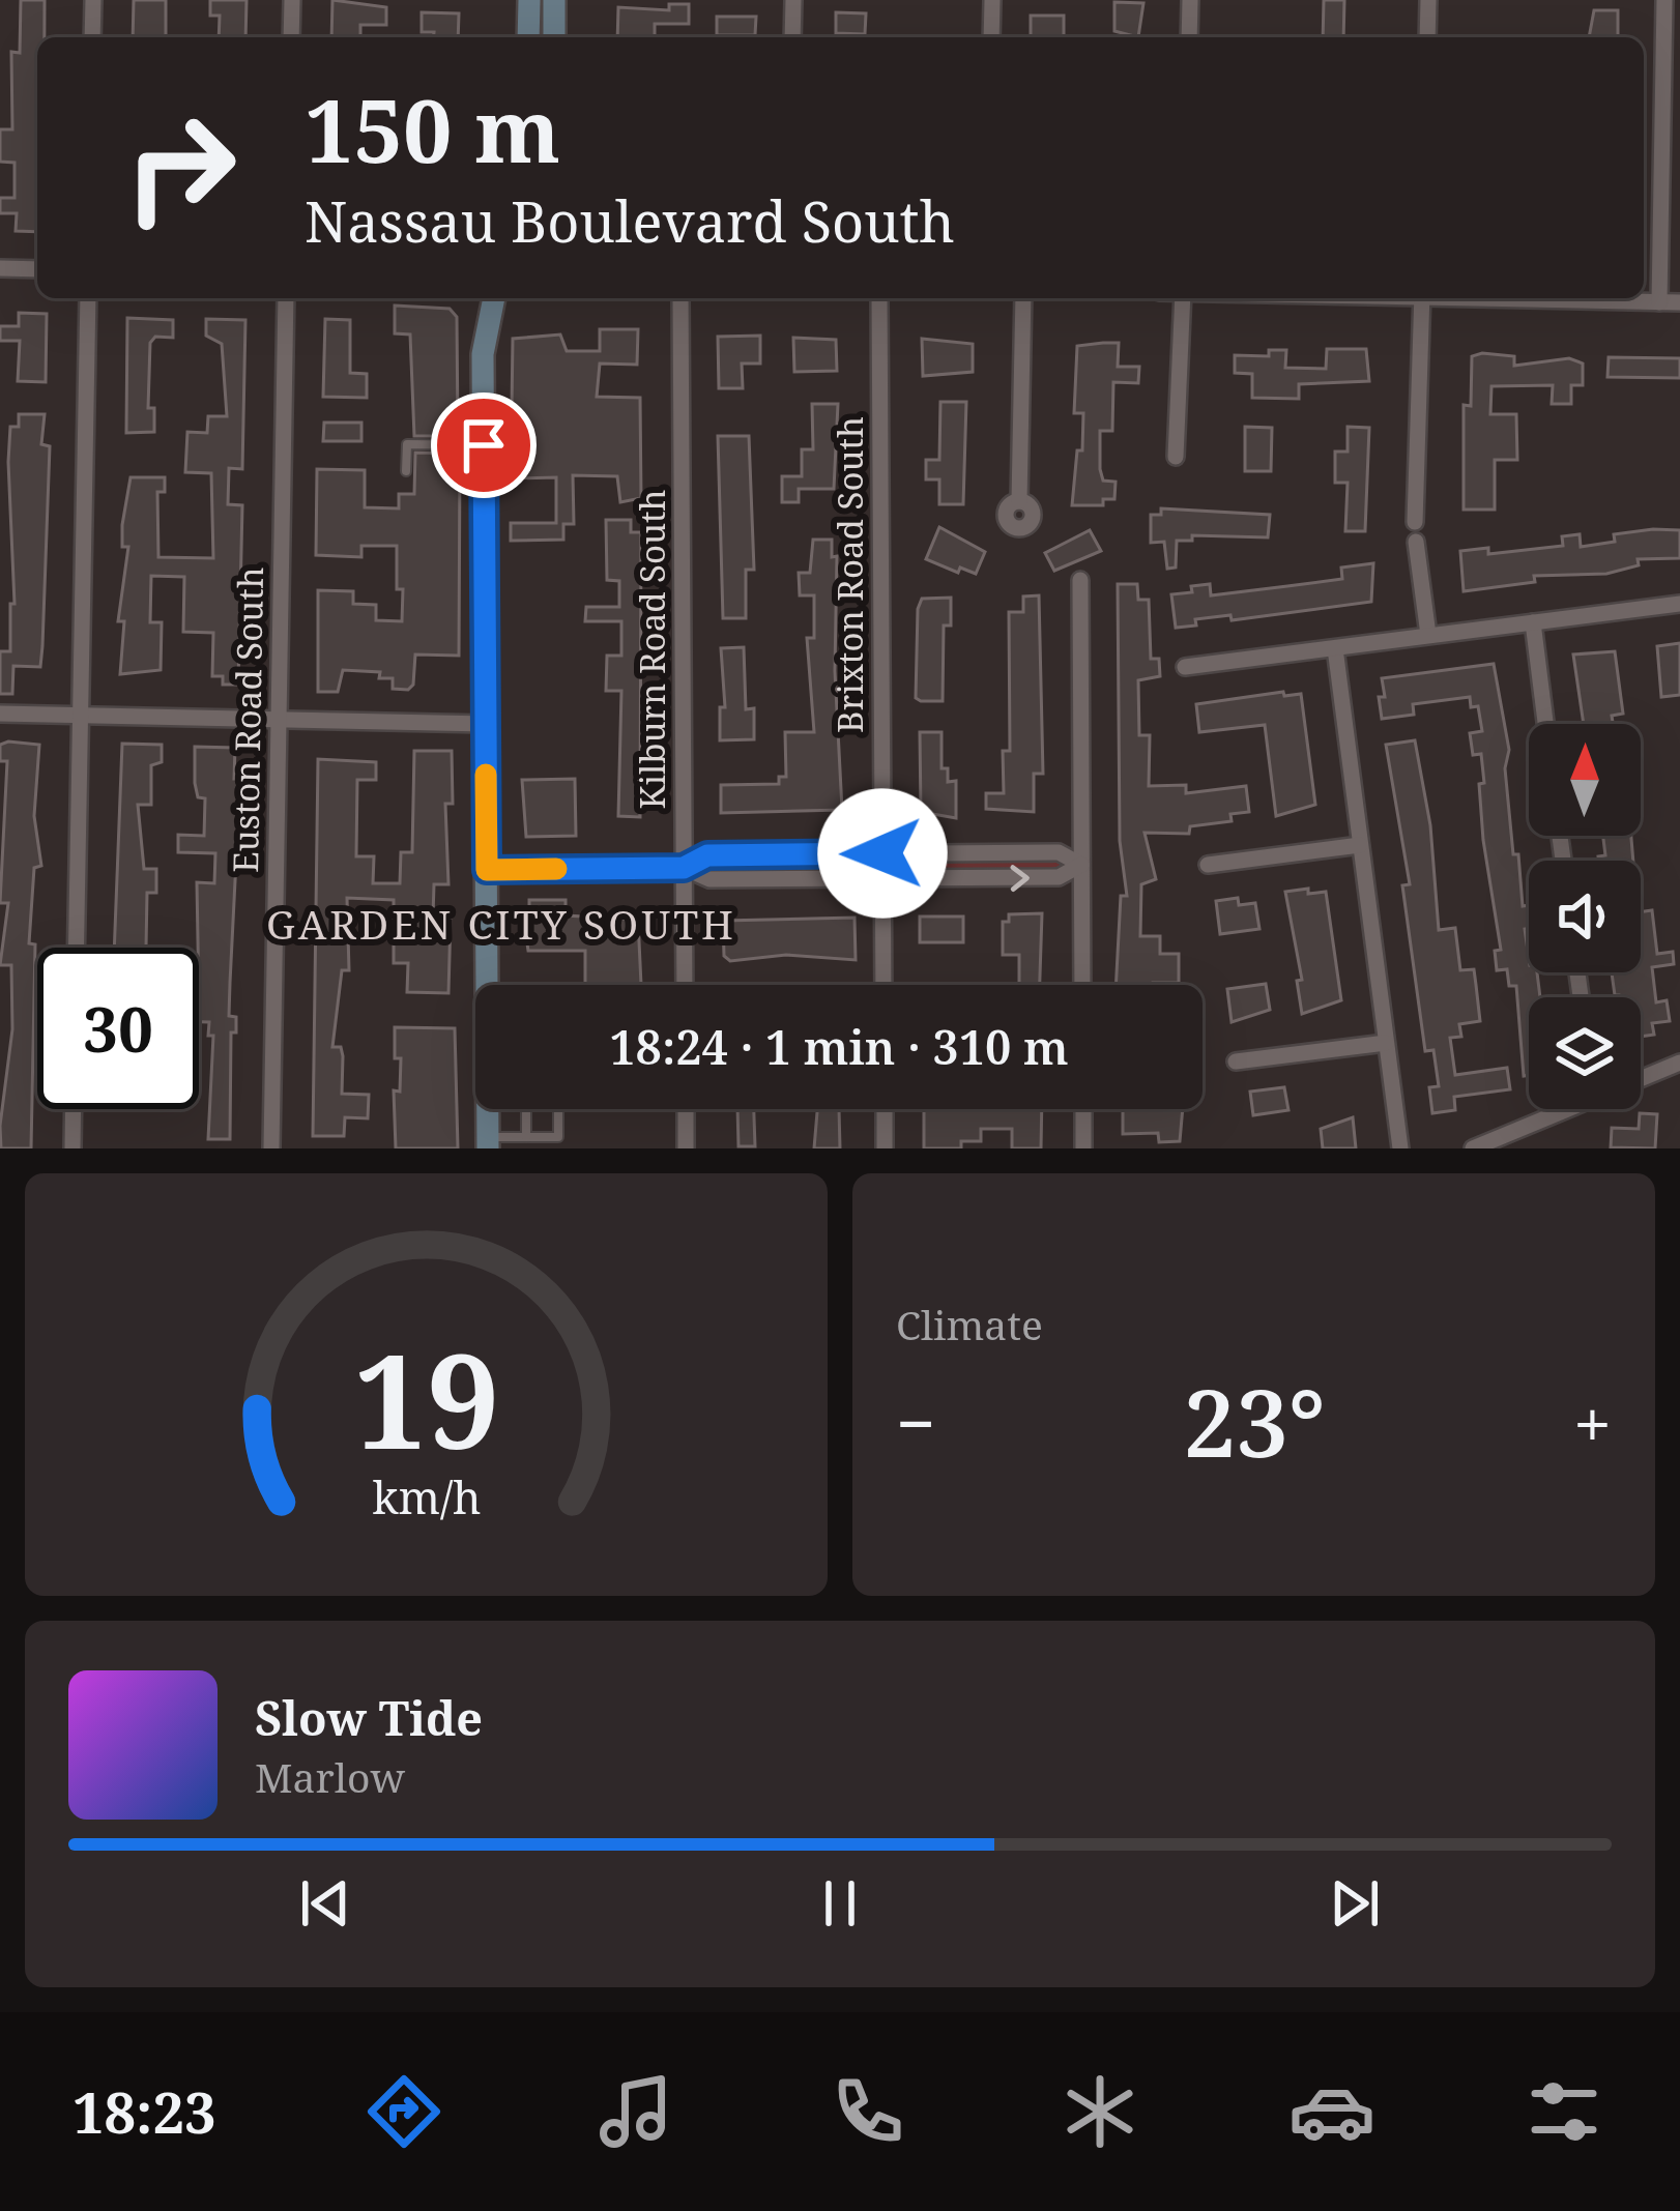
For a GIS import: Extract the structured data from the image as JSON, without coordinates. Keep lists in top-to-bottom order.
{
  "streets": {
    "street": ["Brixton Road South", "Kilburn Road South", "Euston Road South"]
  },
  "districts": ["GARDEN CITY SOUTH"],
  "north": "top",
  "page": {
    "turn": ["150 m", "Nassau Boulevard South"],
    "limit": "30",
    "trip": "18:24 · 1 min · 310 m",
    "tile": "Climate",
    "heat": ["−", "23°", "+"],
    "song": ["Slow Tide", "Marlow"],
    "tabs": "18:23",
    "gauge": ["19", "km/h"]
  }
}
